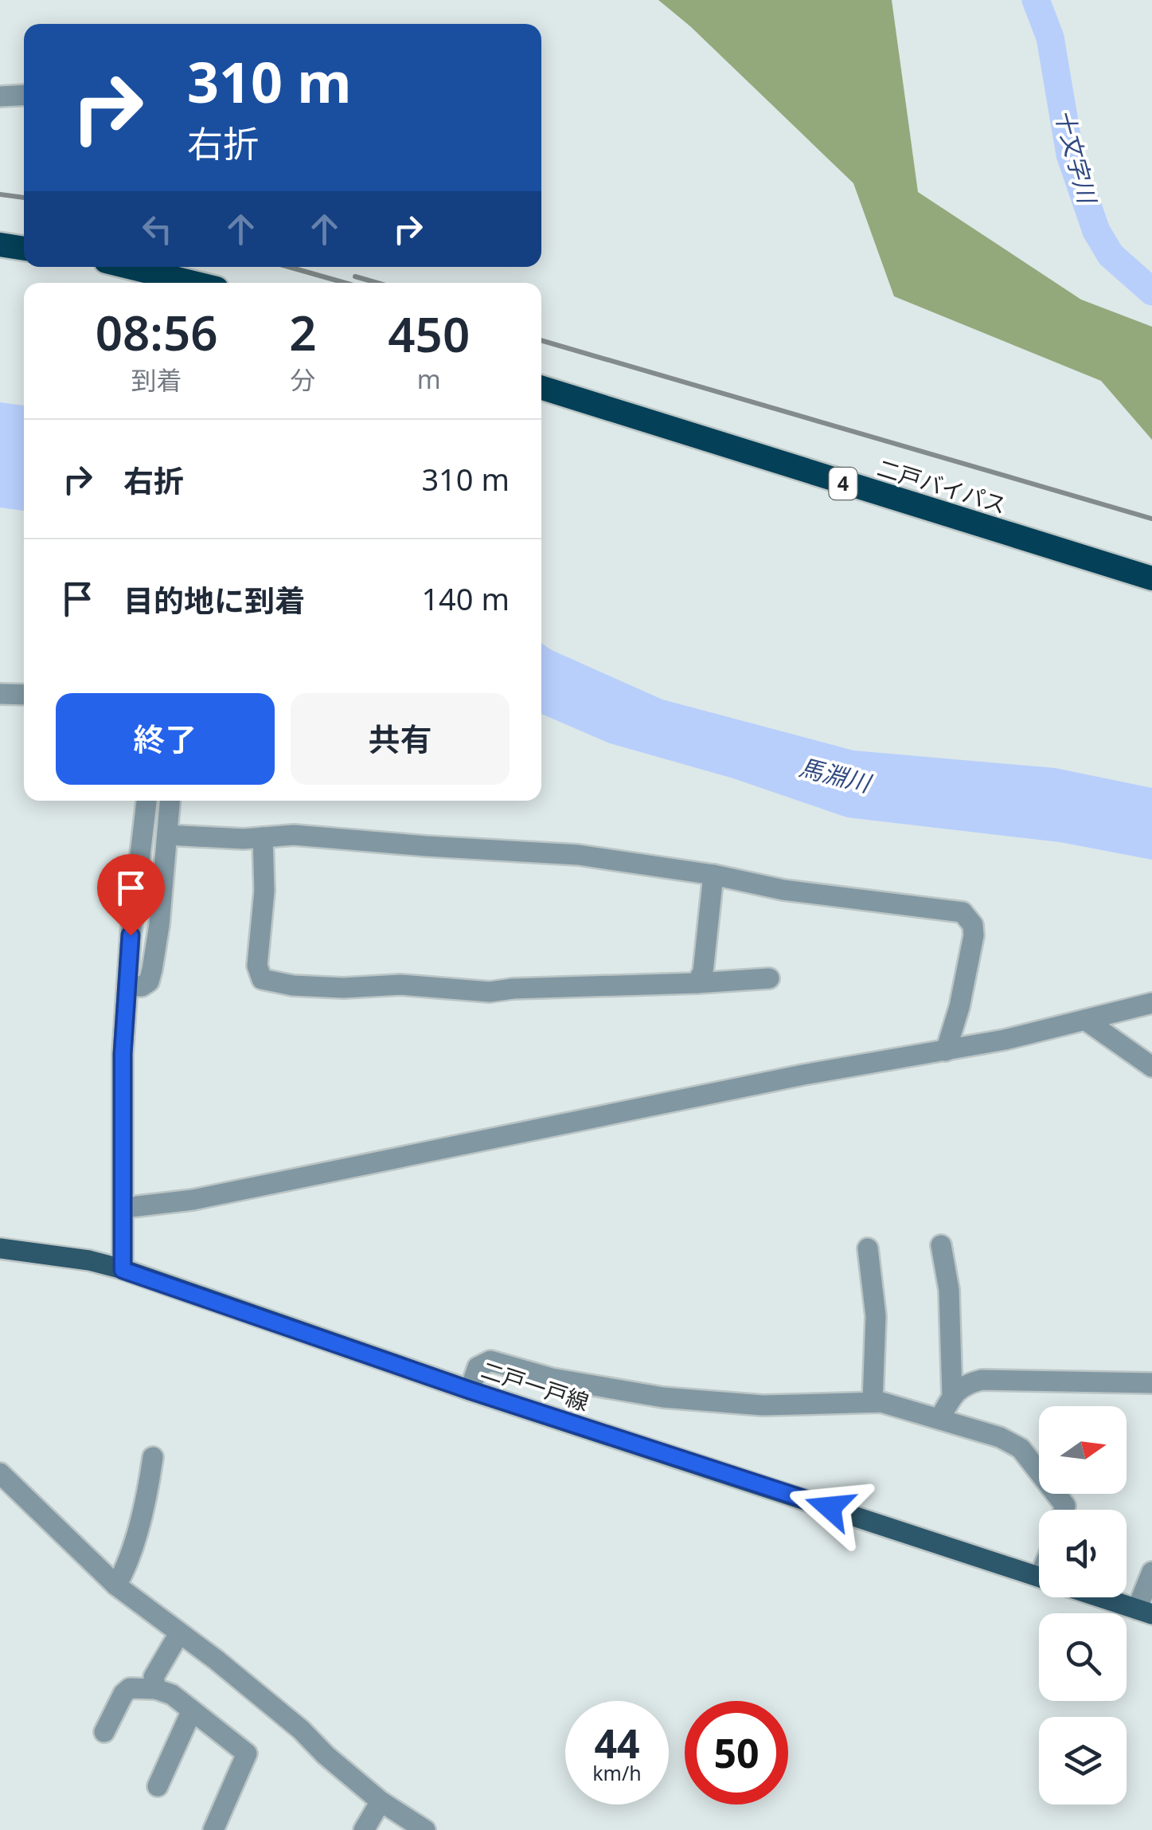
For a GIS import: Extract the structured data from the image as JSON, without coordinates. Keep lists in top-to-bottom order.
{
  "streets": {
    "highway": ["4", "二戸バイパス"],
    "main road": ["二戸一戸線"]
  },
  "water": ["十文字川", "馬淵川"],
  "north": "right",
  "page": {
    "turn": ["310 m", "右折"],
    "eta": [
      "08:56",
      "到着",
      "2",
      "分",
      "450",
      "m"
    ],
    "list": [
      {
        "name": "右折",
        "value": "310 m"
      },
      {
        "name": "目的地に到着",
        "value": "140 m"
      }
    ],
    "buttons": ["終了", "共有"],
    "speed": "44 km/h",
    "limit": "50"
  }
}
